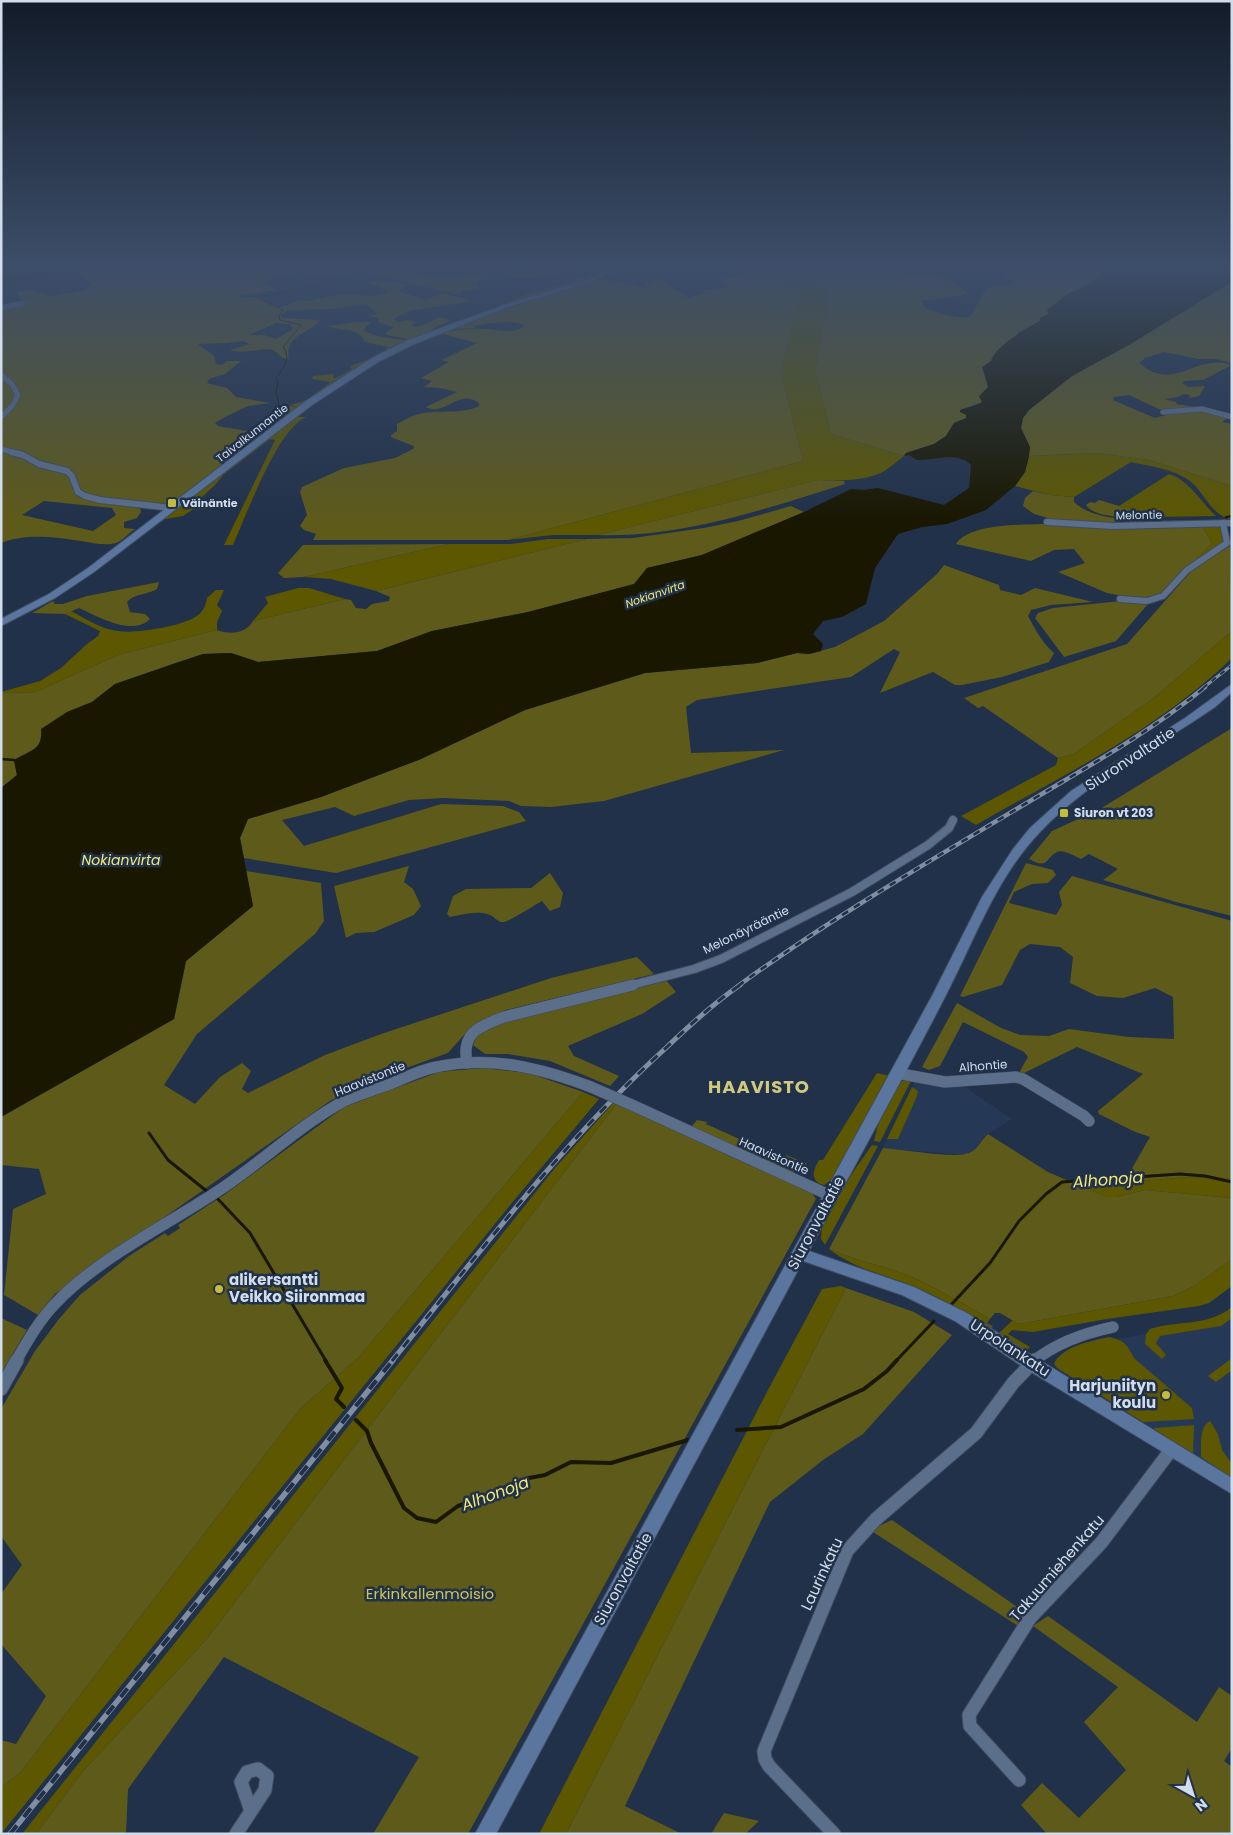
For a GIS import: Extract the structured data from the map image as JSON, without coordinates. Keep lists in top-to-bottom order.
{
  "streets": {
    "street": [
      "Taivalkunnantie",
      "Melontie",
      "Siuronvaltatie",
      "Melonäyrääntie",
      "Alhontie",
      "Haavistontie",
      "Urpolankatu",
      "Takuumiehenkatu",
      "Laurinkatu"
    ]
  },
  "crossings": [
    ["Siuronvaltatie", "Alhontie"],
    ["Siuronvaltatie", "Haavistontie"],
    ["Siuronvaltatie", "Urpolankatu"],
    ["Melonäyrääntie", "Haavistontie"],
    ["Urpolankatu", "Takuumiehenkatu"],
    ["Urpolankatu", "Laurinkatu"]
  ],
  "districts": ["HAAVISTO"],
  "water": ["Nokianvirta", "Alhonoja"],
  "parks": ["Erkinkallenmoisio"],
  "places": {
    "transit": ["Väinäntie", "Siuron vt 203"],
    "other": ["alikersantti Veikko Siironmaa", "Harjuniityn koulu"]
  },
  "north": "bottom right"
}
